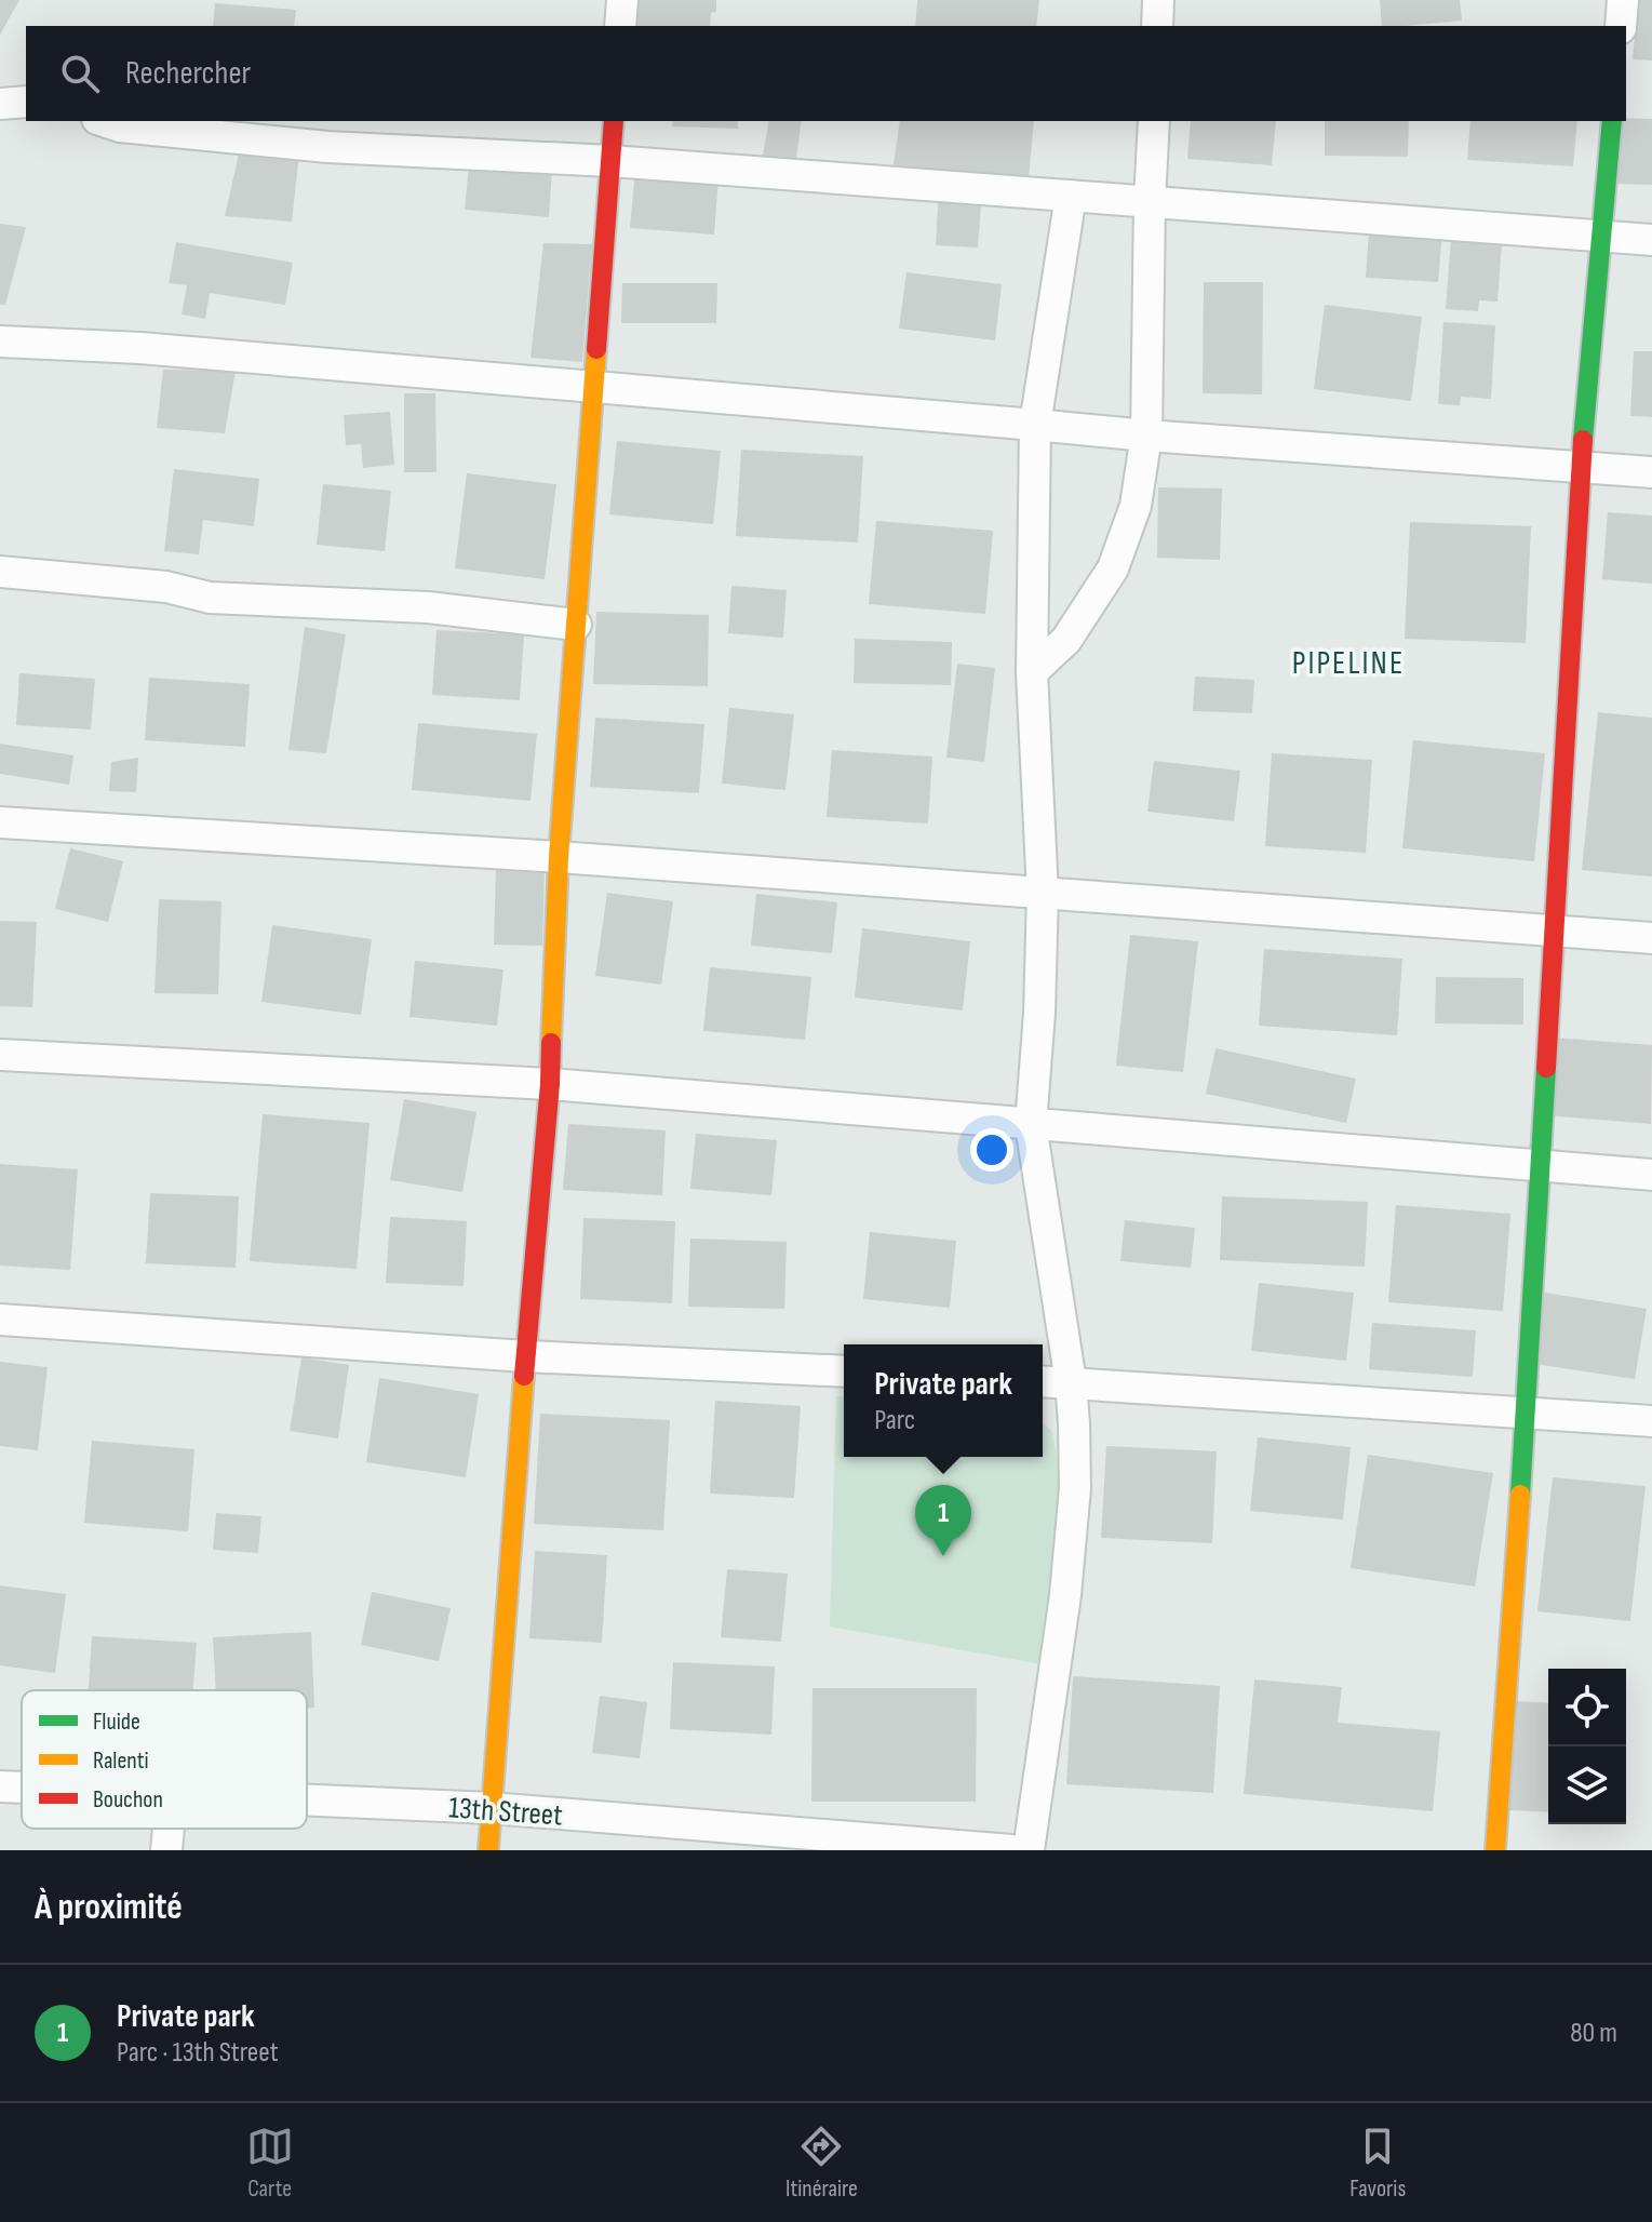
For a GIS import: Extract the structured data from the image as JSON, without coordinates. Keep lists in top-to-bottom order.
{
  "streets": {
    "street": ["13th Street"]
  },
  "districts": ["PIPELINE"],
  "legend": ["Fluide", "Ralenti", "Bouchon"],
  "page": {
    "search": "Rechercher",
    "popup": ["Private park", "Parc"],
    "pins": "1",
    "heading": "À proximité",
    "list": [
      {
        "mark": "1",
        "name": "Private park",
        "note": "Parc · 13th Street",
        "value": "80 m"
      }
    ],
    "nav": ["Carte", "Itinéraire", "Favoris"]
  }
}
